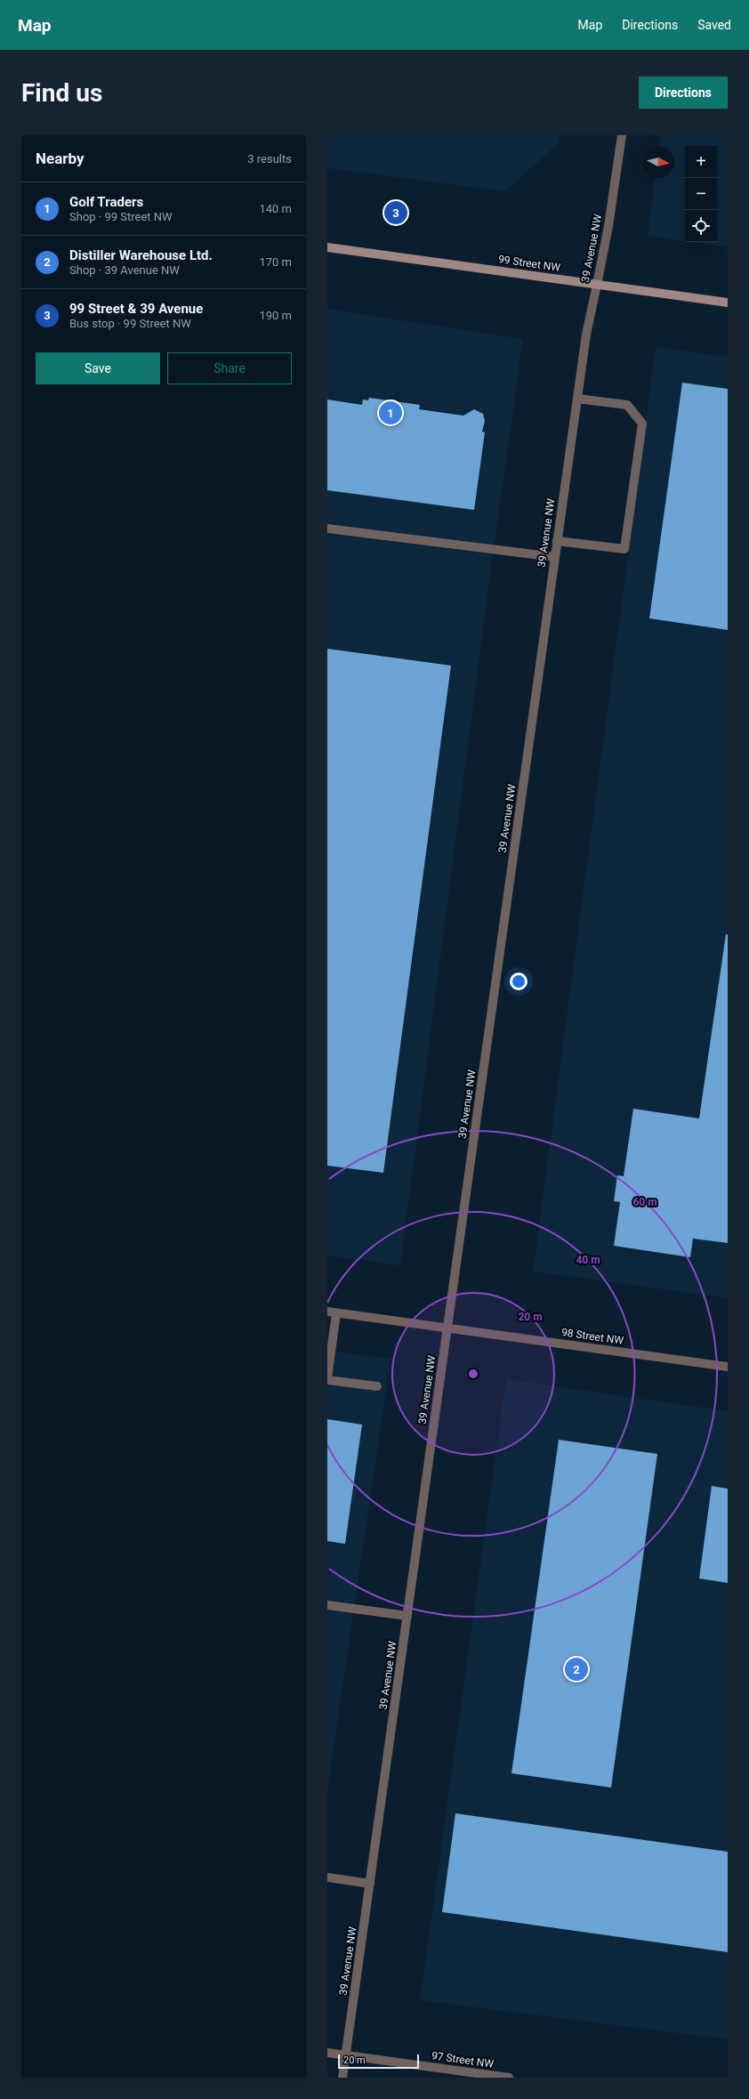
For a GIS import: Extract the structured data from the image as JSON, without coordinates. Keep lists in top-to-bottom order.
{
  "streets": {
    "main road": ["99 Street NW"],
    "street": ["39 Avenue NW", "98 Street NW", "97 Street NW"]
  },
  "crossings": [
    ["39 Avenue NW", "99 Street NW"],
    ["39 Avenue NW", "98 Street NW"],
    ["39 Avenue NW", "97 Street NW"]
  ],
  "scale_bar": "20 m",
  "north": "right",
  "page": {
    "header": "Map",
    "nav": ["Map", "Directions", "Saved"],
    "buttons": [
      "Directions",
      ["Save", "Share"]
    ],
    "title": "Find us",
    "heading": ["Nearby", "3 results"],
    "map_buttons": ["+", "−"],
    "list": [
      {
        "mark": "1",
        "name": "Golf Traders",
        "note": "Shop · 99 Street NW",
        "value": "140 m"
      },
      {
        "mark": "2",
        "name": "Distiller Warehouse Ltd.",
        "note": "Shop · 39 Avenue NW",
        "value": "170 m"
      },
      {
        "mark": "3",
        "name": "99 Street & 39 Avenue",
        "note": "Bus stop · 99 Street NW",
        "value": "190 m"
      }
    ],
    "pins": ["3", "1", "2"],
    "scale": "20 m"
  },
  "rings": ["60 m", "40 m", "20 m"]
}
